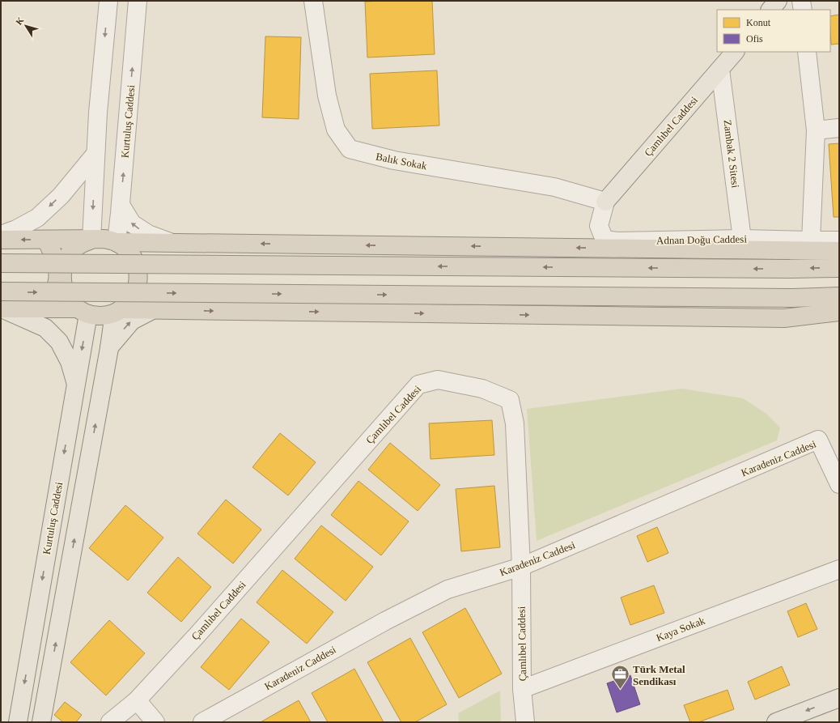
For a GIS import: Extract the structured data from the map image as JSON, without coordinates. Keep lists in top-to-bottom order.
{
  "streets": {
    "main road": ["Kurtuluş Caddesi", "Çamlıbel Caddesi"],
    "street": [
      "Zambak 2 Sitesi",
      "Balık Sokak",
      "Adnan Doğu Caddesi",
      "Karadeniz Caddesi",
      "Kaya Sokak"
    ]
  },
  "crossings": [
    ["Çamlıbel Caddesi", "Zambak 2 Sitesi"],
    ["Çamlıbel Caddesi", "Balık Sokak"],
    ["Çamlıbel Caddesi", "Adnan Doğu Caddesi"],
    ["Çamlıbel Caddesi", "Karadeniz Caddesi"],
    ["Çamlıbel Caddesi", "Kaya Sokak"],
    ["Zambak 2 Sitesi", "Adnan Doğu Caddesi"],
    ["Balık Sokak", "Adnan Doğu Caddesi"]
  ],
  "places": {
    "office": ["Türk Metal Sendikası"]
  },
  "legend": ["Konut", "Ofis"],
  "north": "top left"
}
